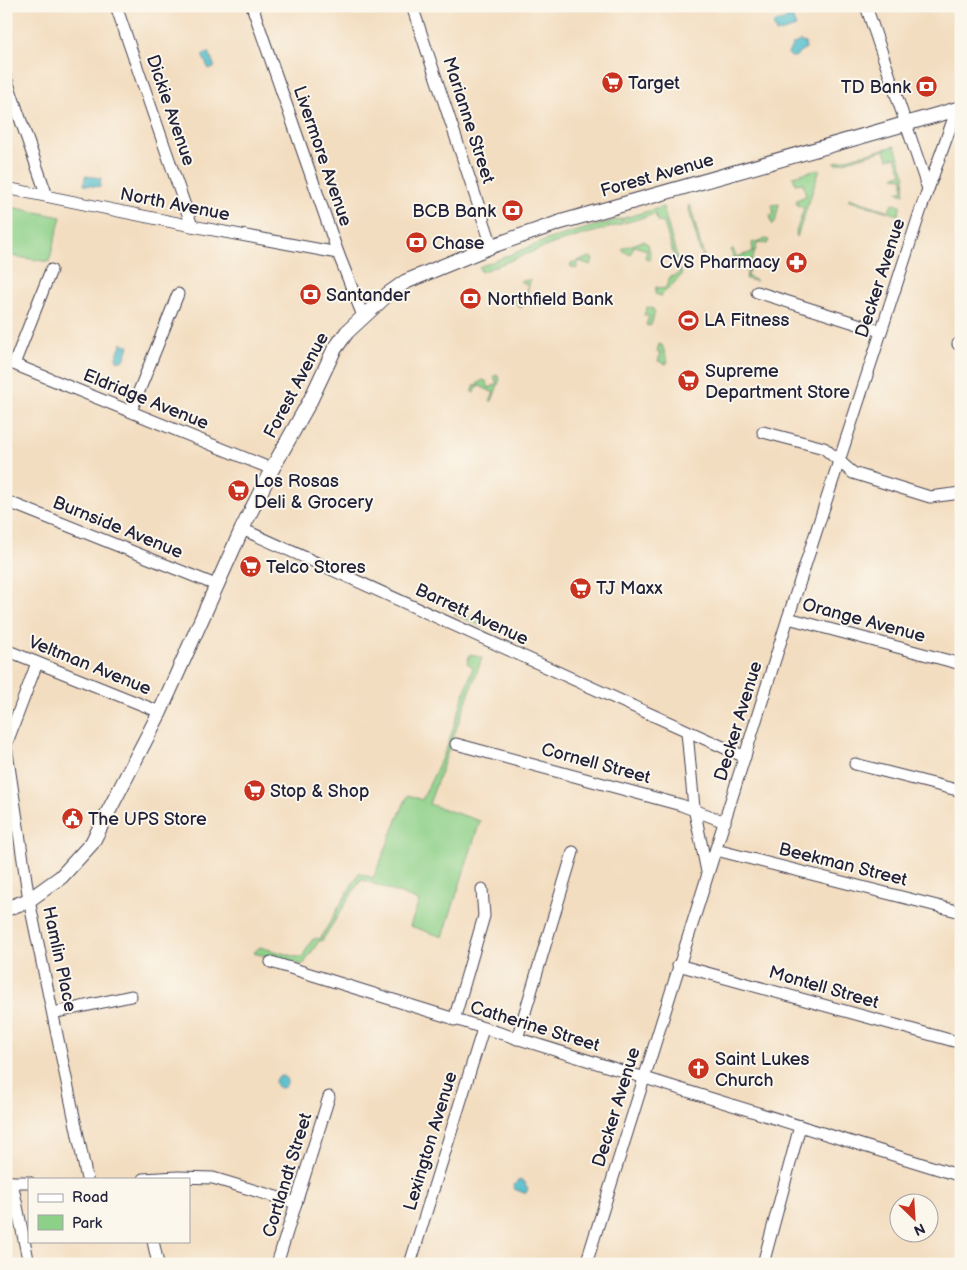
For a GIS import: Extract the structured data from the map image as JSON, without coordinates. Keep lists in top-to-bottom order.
{
  "streets": {
    "main road": ["Forest Avenue"],
    "street": [
      "Dickie Avenue",
      "Marianne Street",
      "Livermore Avenue",
      "North Avenue",
      "Decker Avenue",
      "Eldridge Avenue",
      "Burnside Avenue",
      "Barrett Avenue",
      "Orange Avenue",
      "Veltman Avenue",
      "Cornell Street",
      "Beekman Street",
      "Hamlin Place",
      "Montell Street",
      "Catherine Street",
      "Lexington Avenue",
      "Cortlandt Street"
    ]
  },
  "crossings": [
    ["Dickie Avenue", "North Avenue"],
    ["Marianne Street", "Forest Avenue"],
    ["Livermore Avenue", "Forest Avenue"],
    ["Livermore Avenue", "North Avenue"],
    ["Forest Avenue", "Decker Avenue"],
    ["Forest Avenue", "Eldridge Avenue"],
    ["Forest Avenue", "Burnside Avenue"],
    ["Forest Avenue", "Barrett Avenue"],
    ["Forest Avenue", "Veltman Avenue"],
    ["Forest Avenue", "Hamlin Place"],
    ["Decker Avenue", "Barrett Avenue"],
    ["Decker Avenue", "Orange Avenue"],
    ["Decker Avenue", "Cornell Street"],
    ["Decker Avenue", "Beekman Street"],
    ["Decker Avenue", "Montell Street"],
    ["Decker Avenue", "Catherine Street"],
    ["Veltman Avenue", "Hamlin Place"],
    ["Catherine Street", "Lexington Avenue"]
  ],
  "places": {
    "supermarket": [
      "Target",
      "Supreme Department Store",
      "Los Rosas Deli & Grocery",
      "Telco Stores",
      "TJ Maxx",
      "Stop & Shop"
    ],
    "bank": [
      "TD Bank",
      "BCB Bank",
      "Chase",
      "Santander",
      "Northfield Bank"
    ],
    "pharmacy": ["CVS Pharmacy"],
    "sports": ["LA Fitness"],
    "public building": ["The UPS Store"],
    "church": ["Saint Lukes Church"]
  },
  "legend": ["Road", "Park"],
  "north": "bottom right"
}
